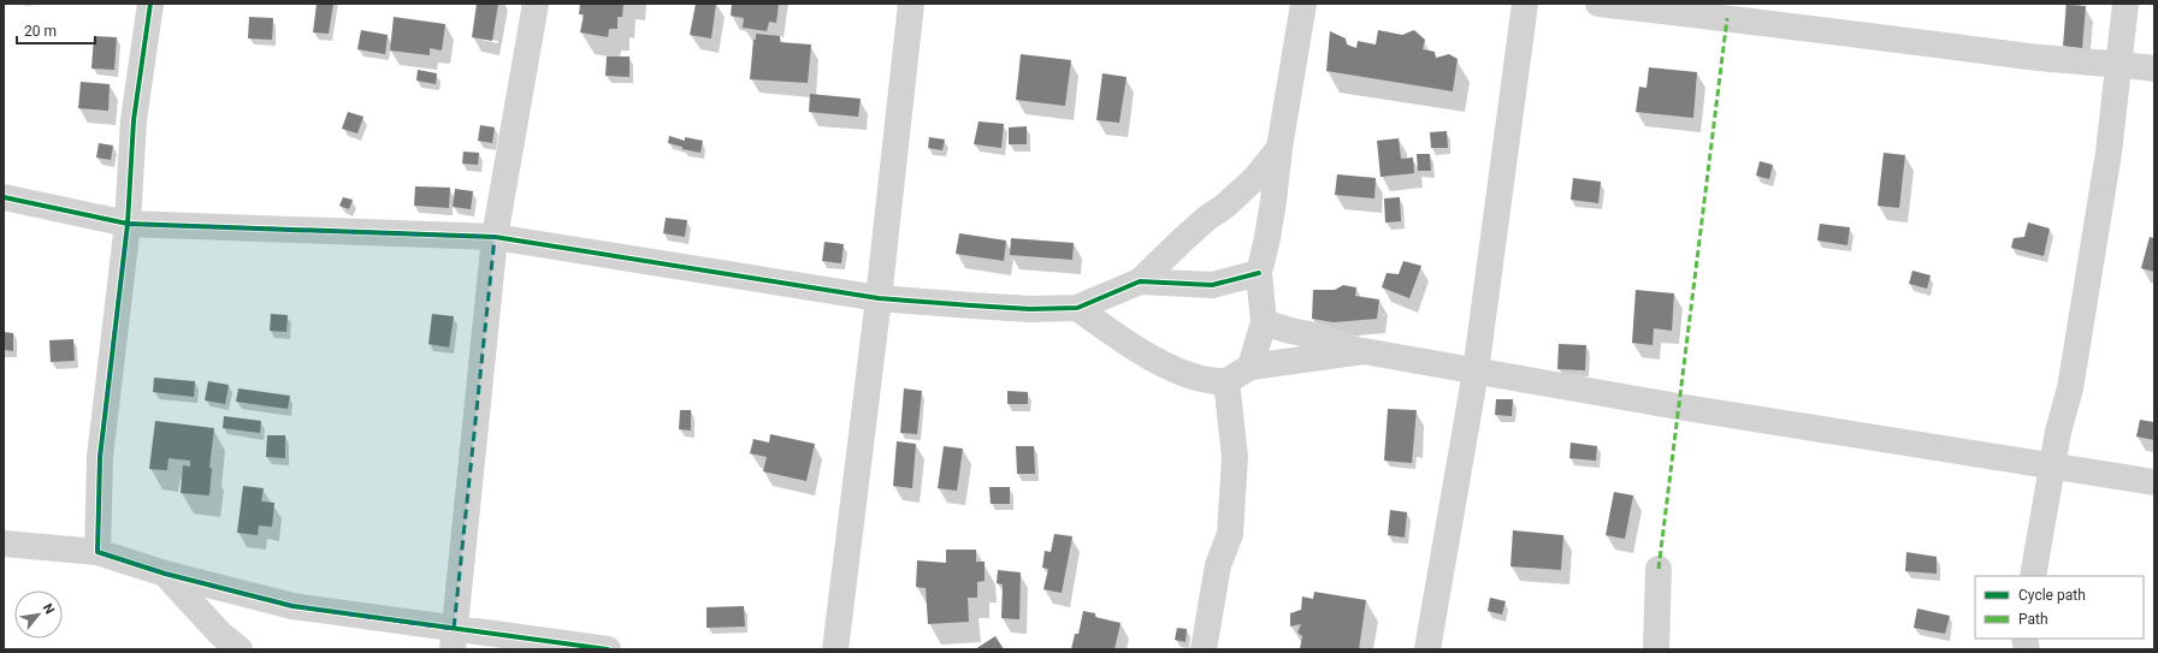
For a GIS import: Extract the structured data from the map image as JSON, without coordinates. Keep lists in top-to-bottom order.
{
  "legend": ["Cycle path", "Path"],
  "scale_bar": "20 m",
  "north": "top right"
}
